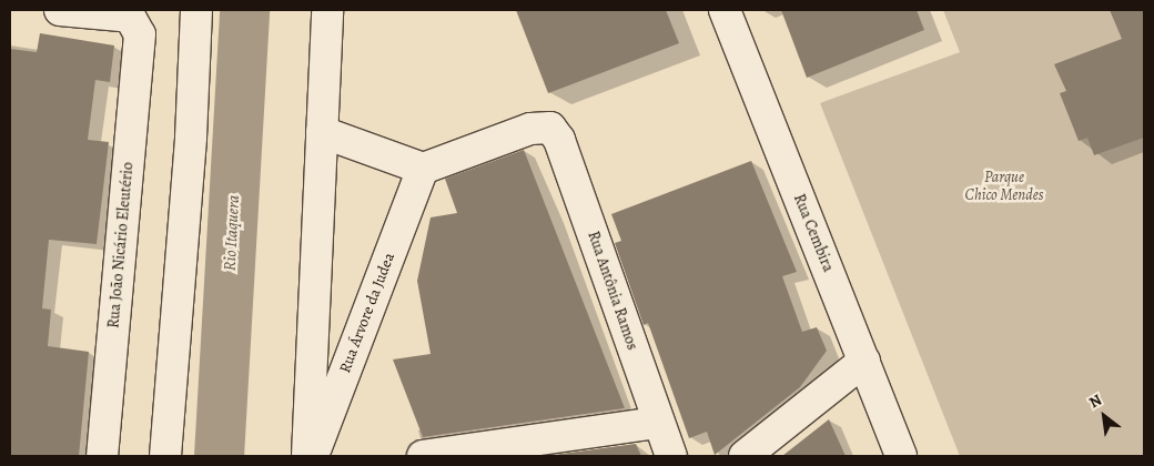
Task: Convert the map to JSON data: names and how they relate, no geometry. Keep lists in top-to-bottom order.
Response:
{
  "streets": {
    "street": [
      "Rua Cembira",
      "Rua João Nicário Eleutério",
      "Rua Antônia Ramos",
      "Rua Árvore da Judea"
    ]
  },
  "crossings": [
    ["Rua Antônia Ramos", "Rua Árvore da Judea"]
  ],
  "water": ["Rio Itaquera"],
  "parks": ["Parque Chico Mendes"],
  "north": "top left"
}
